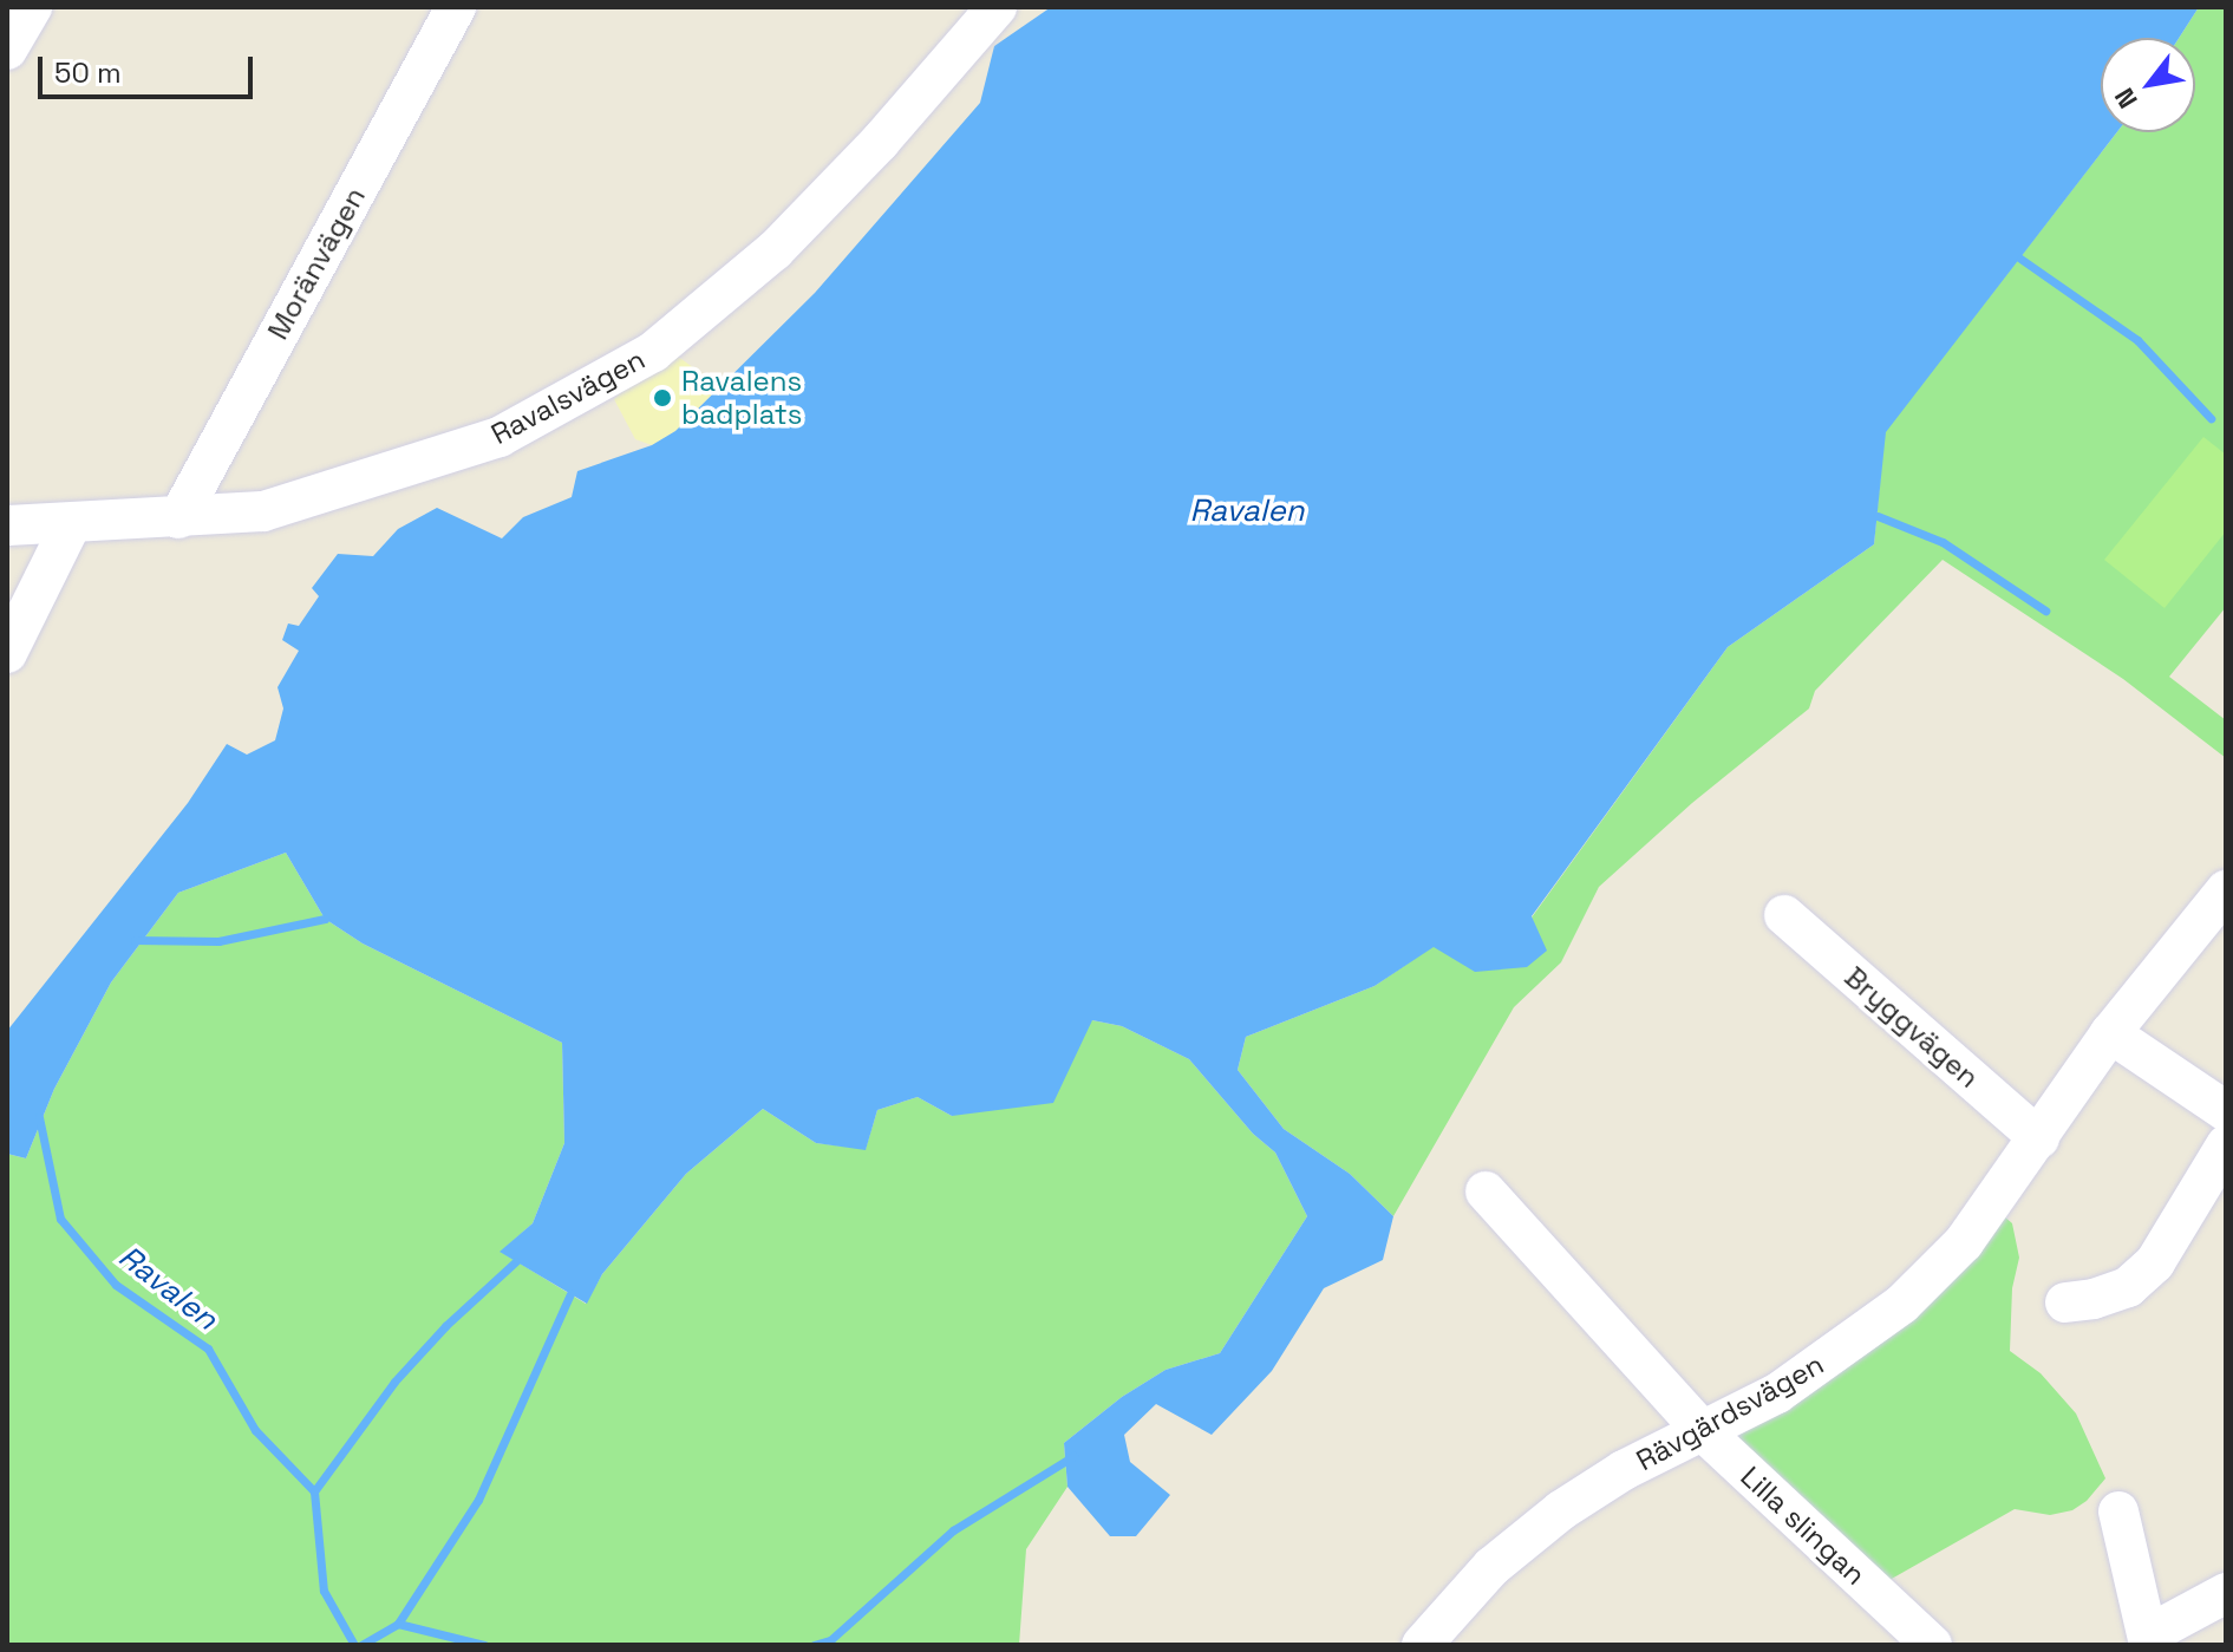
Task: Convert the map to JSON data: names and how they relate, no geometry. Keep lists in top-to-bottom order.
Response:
{
  "streets": {
    "street": [
      "Moränvägen",
      "Ravalsvägen",
      "Bryggvägen",
      "Rävgärdsvägen",
      "Lilla slingan"
    ]
  },
  "crossings": [
    ["Moränvägen", "Ravalsvägen"],
    ["Bryggvägen", "Rävgärdsvägen"],
    ["Rävgärdsvägen", "Lilla slingan"]
  ],
  "water": ["Ravalen"],
  "places": ["Ravalens badplats"],
  "scale_bar": "50 m",
  "north": "bottom left"
}
